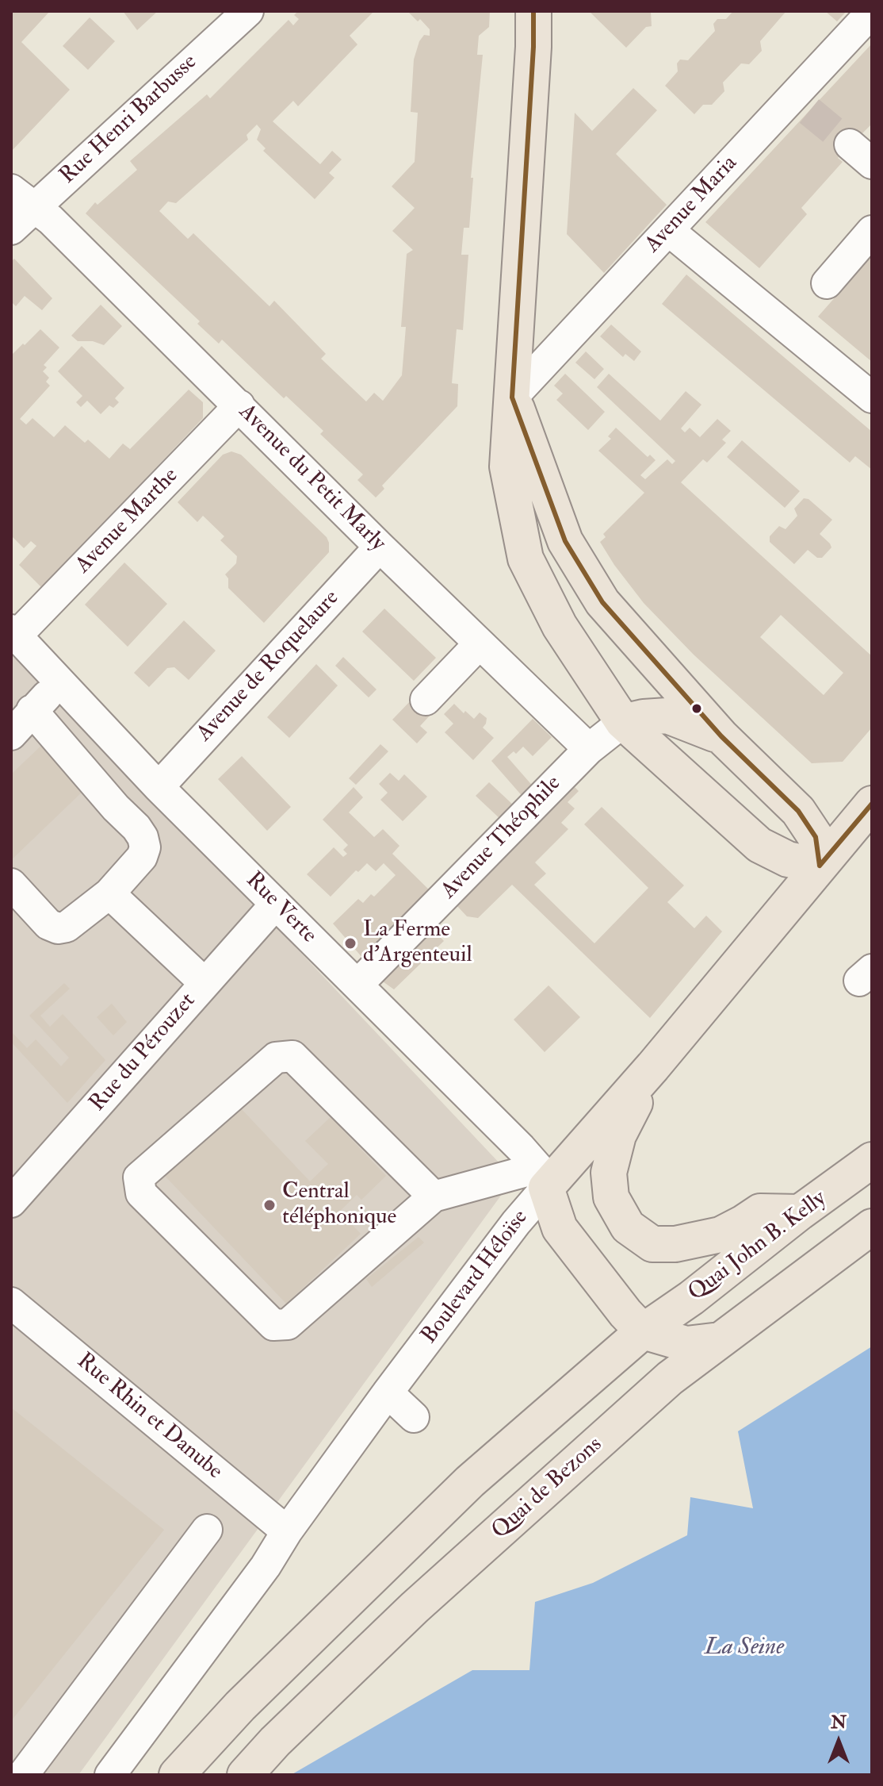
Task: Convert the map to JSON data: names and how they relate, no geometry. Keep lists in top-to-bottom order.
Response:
{
  "streets": {
    "main road": ["Quai John B. Kelly", "Boulevard Héloïse", "Quai de Bezons"],
    "street": [
      "Rue Henri Barbusse",
      "Avenue Maria",
      "Avenue du Petit Marly",
      "Avenue Marthe",
      "Avenue de Roquelaure",
      "Avenue Théophile",
      "Rue Verte",
      "Rue du Pérouzet",
      "Rue Rhin et Danube"
    ]
  },
  "crossings": [
    ["Rue Henri Barbusse", "Avenue du Petit Marly"],
    ["Avenue du Petit Marly", "Avenue Marthe"],
    ["Avenue du Petit Marly", "Avenue de Roquelaure"],
    ["Avenue du Petit Marly", "Avenue Théophile"],
    ["Avenue Marthe", "Rue Verte"],
    ["Avenue de Roquelaure", "Rue Verte"],
    ["Avenue Théophile", "Rue Verte"],
    ["Rue Verte", "Rue du Pérouzet"],
    ["Rue Verte", "Boulevard Héloïse"],
    ["Boulevard Héloïse", "Rue Rhin et Danube"]
  ],
  "water": ["La Seine"],
  "places": ["La Ferme d'Argenteuil", "Central téléphonique"],
  "north": "top"
}
